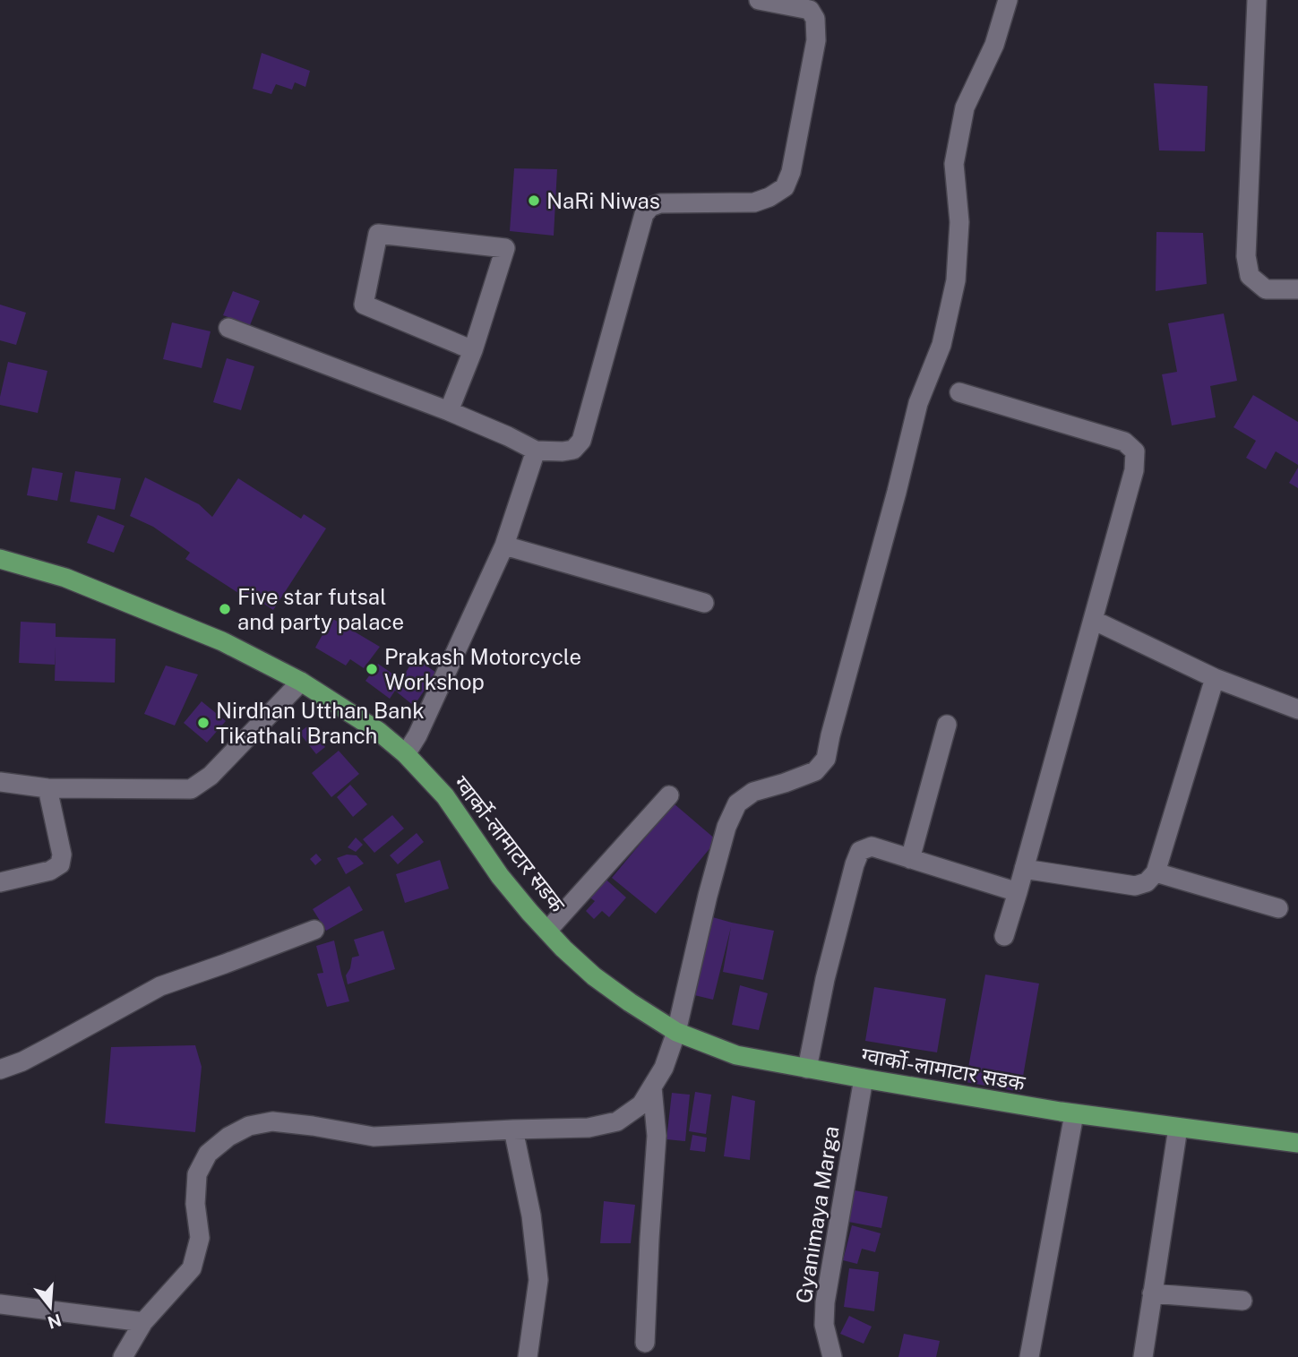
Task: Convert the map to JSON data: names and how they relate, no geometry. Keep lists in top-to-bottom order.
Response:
{
  "streets": {
    "main road": ["ग्वार्को-लामाटार सडक"],
    "street": ["Gyanimaya Marga"]
  },
  "crossings": [
    ["ग्वार्को-लामाटार सडक", "Gyanimaya Marga"]
  ],
  "places": [
    "NaRi Niwas",
    "Five star futsal and party palace",
    "Prakash Motorcycle Workshop",
    "Nirdhan Utthan Bank Tikathali Branch"
  ],
  "north": "bottom"
}
